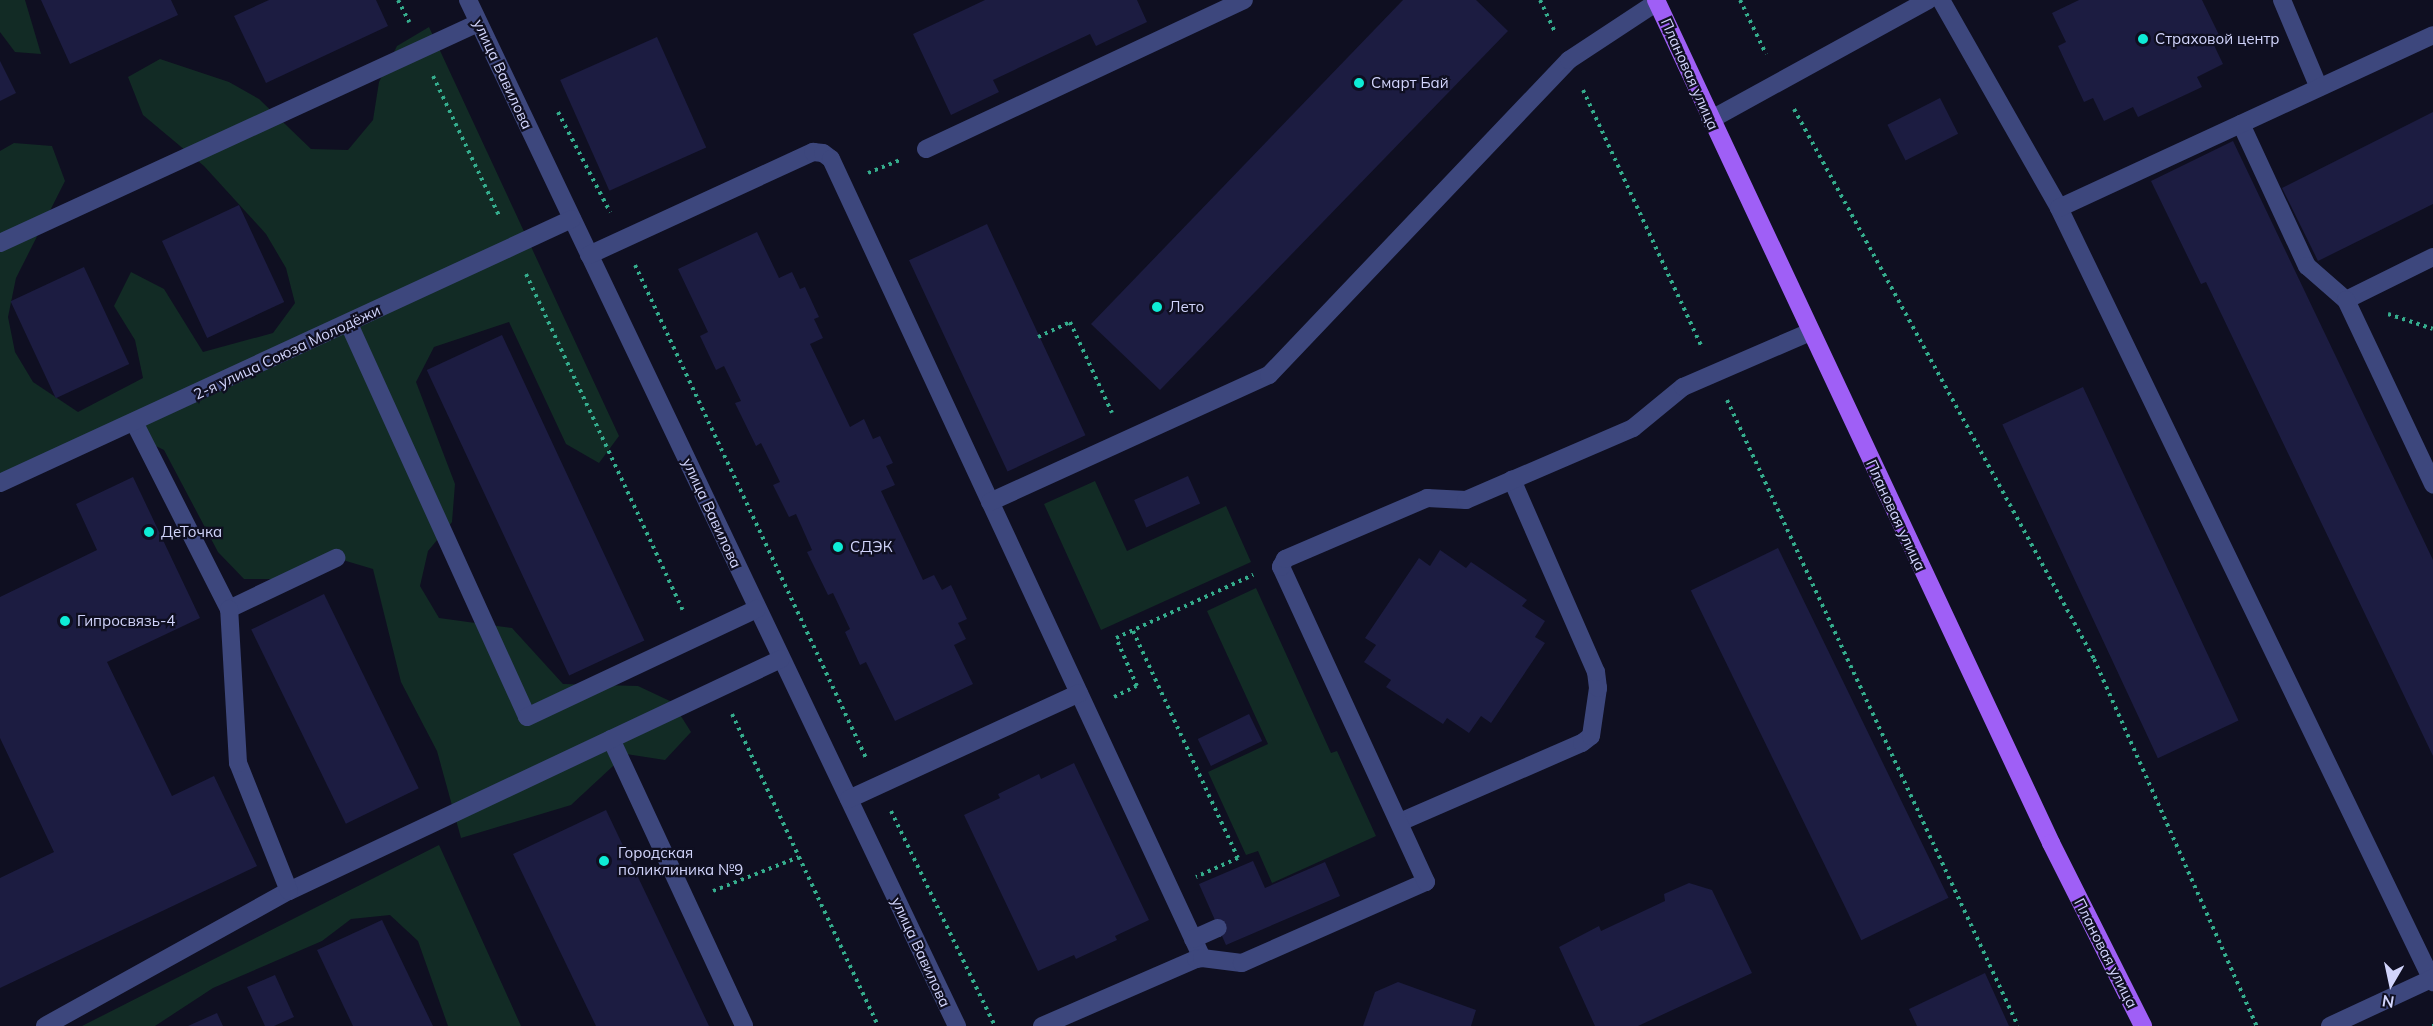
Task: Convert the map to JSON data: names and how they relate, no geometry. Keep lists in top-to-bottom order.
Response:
{
  "streets": {
    "main road": ["Плановая улица"],
    "street": ["улица Вавилова", "2-я улица Союза Молодёжи"]
  },
  "crossings": [
    ["улица Вавилова", "2-я улица Союза Молодёжи"]
  ],
  "places": [
    "Страховой центр",
    "Смарт Бай",
    "Лето",
    "ДеТочка",
    "СДЭК",
    "Гипросвязь-4",
    "Городская поликлиника №9"
  ],
  "north": "bottom"
}
